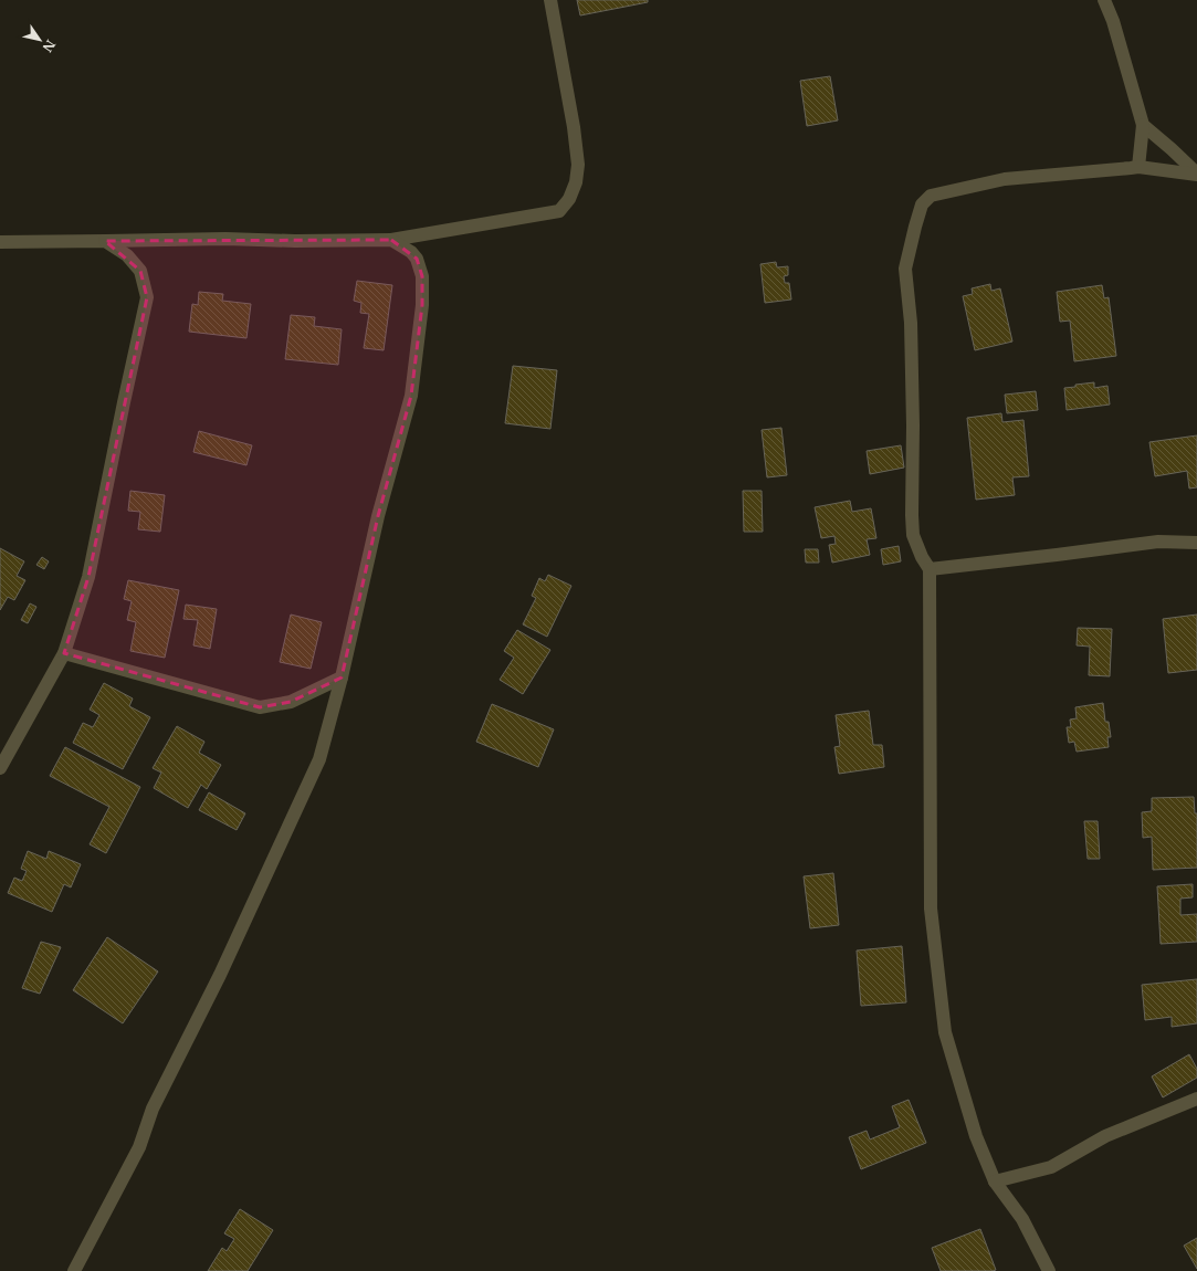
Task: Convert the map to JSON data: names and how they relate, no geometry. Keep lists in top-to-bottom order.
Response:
{
  "north": "bottom right"
}
